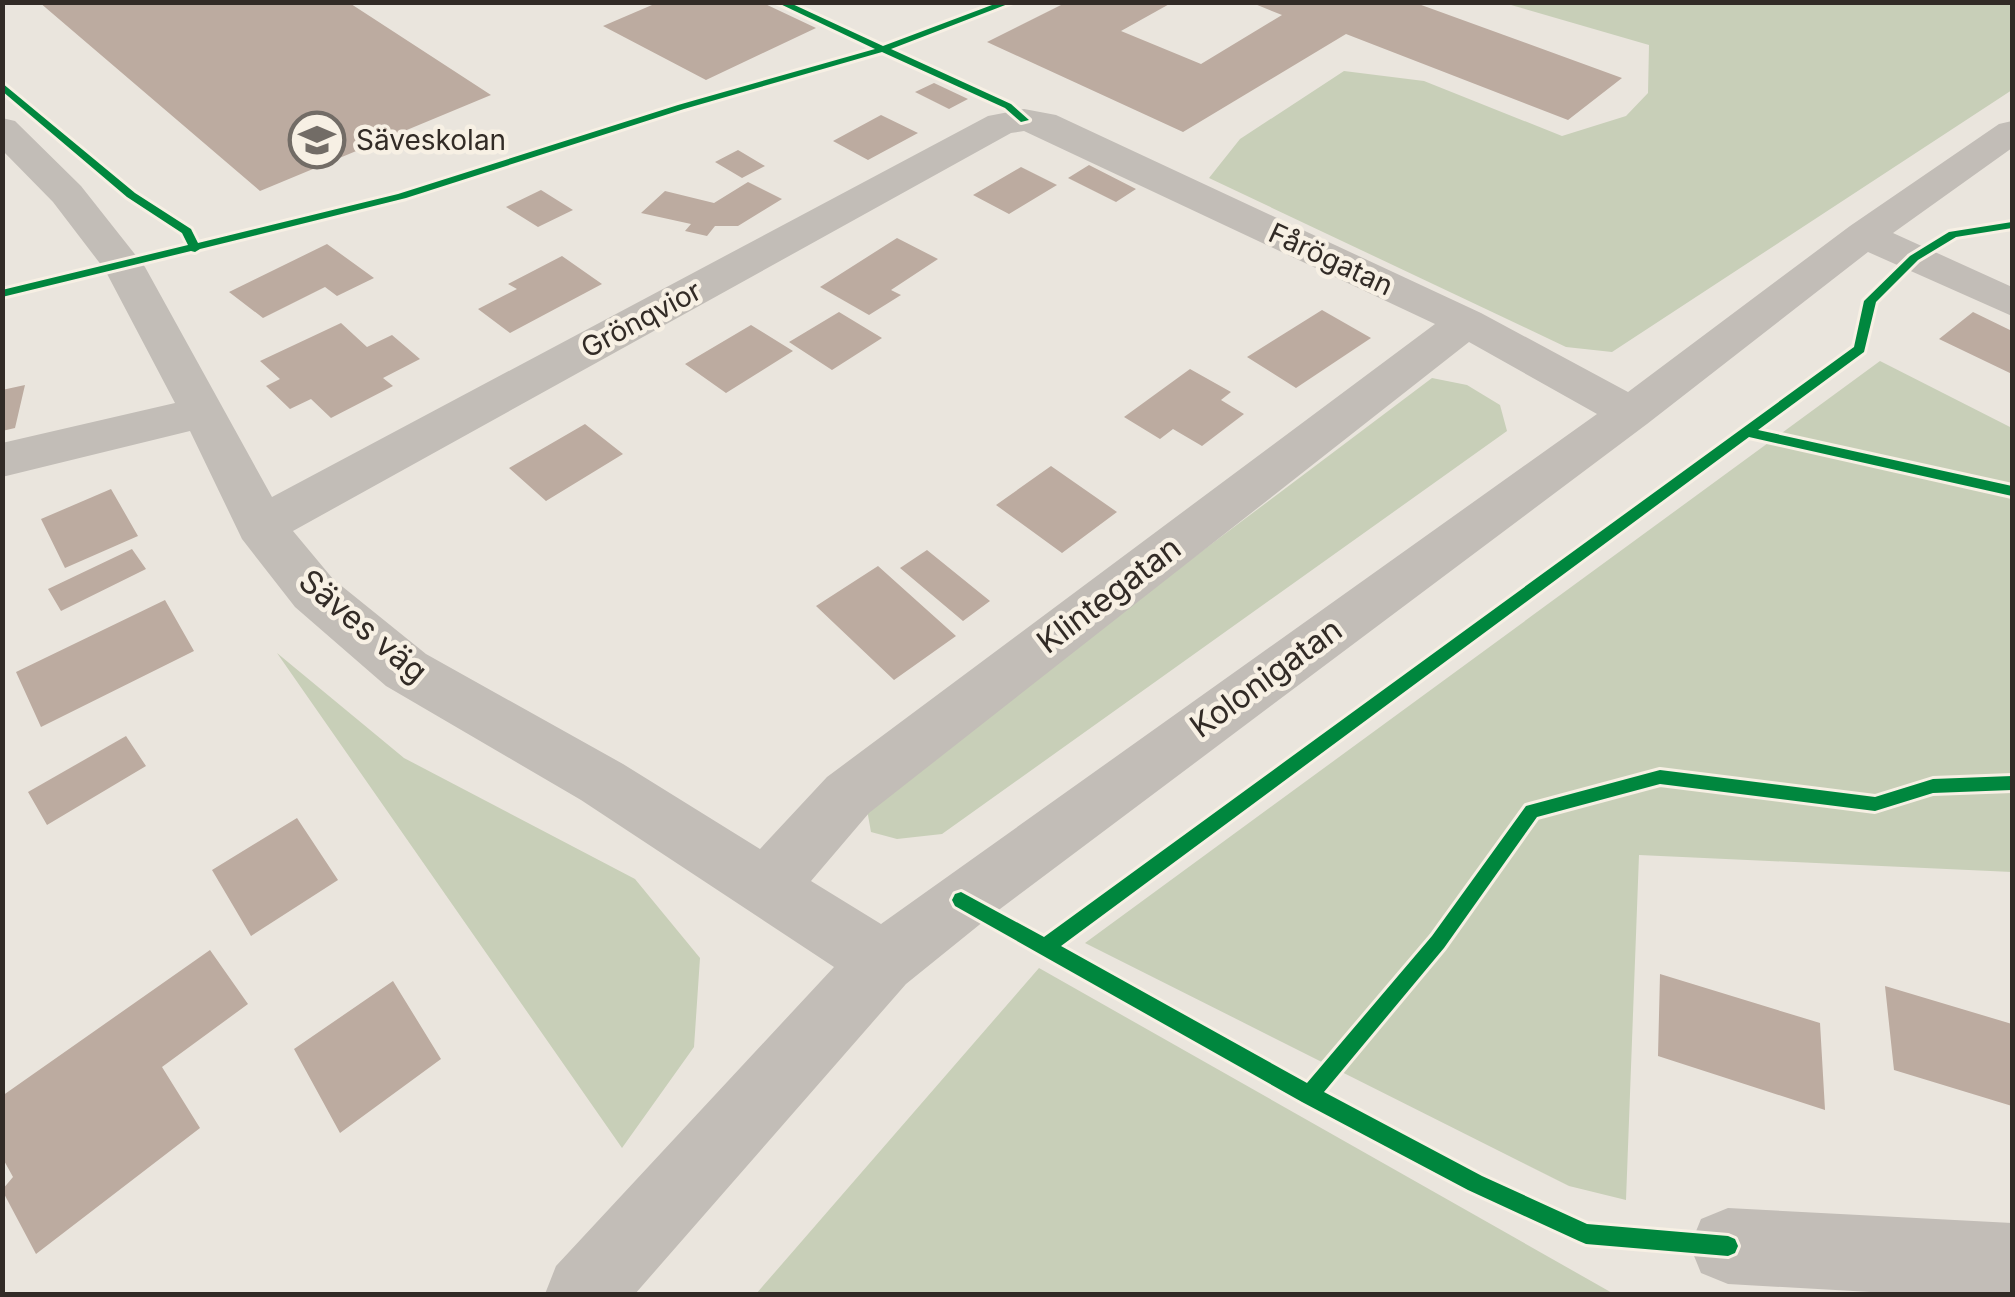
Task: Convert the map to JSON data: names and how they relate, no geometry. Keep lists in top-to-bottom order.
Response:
{
  "streets": {
    "street": [
      "Fårögatan",
      "Grönqvior",
      "Klintegatan",
      "Säves väg",
      "Kolonigatan"
    ]
  },
  "crossings": [
    ["Fårögatan", "Grönqvior"],
    ["Fårögatan", "Klintegatan"],
    ["Fårögatan", "Kolonigatan"],
    ["Grönqvior", "Säves väg"],
    ["Klintegatan", "Säves väg"],
    ["Säves väg", "Kolonigatan"]
  ],
  "places": {
    "school or university": ["Säveskolan"]
  }
}
